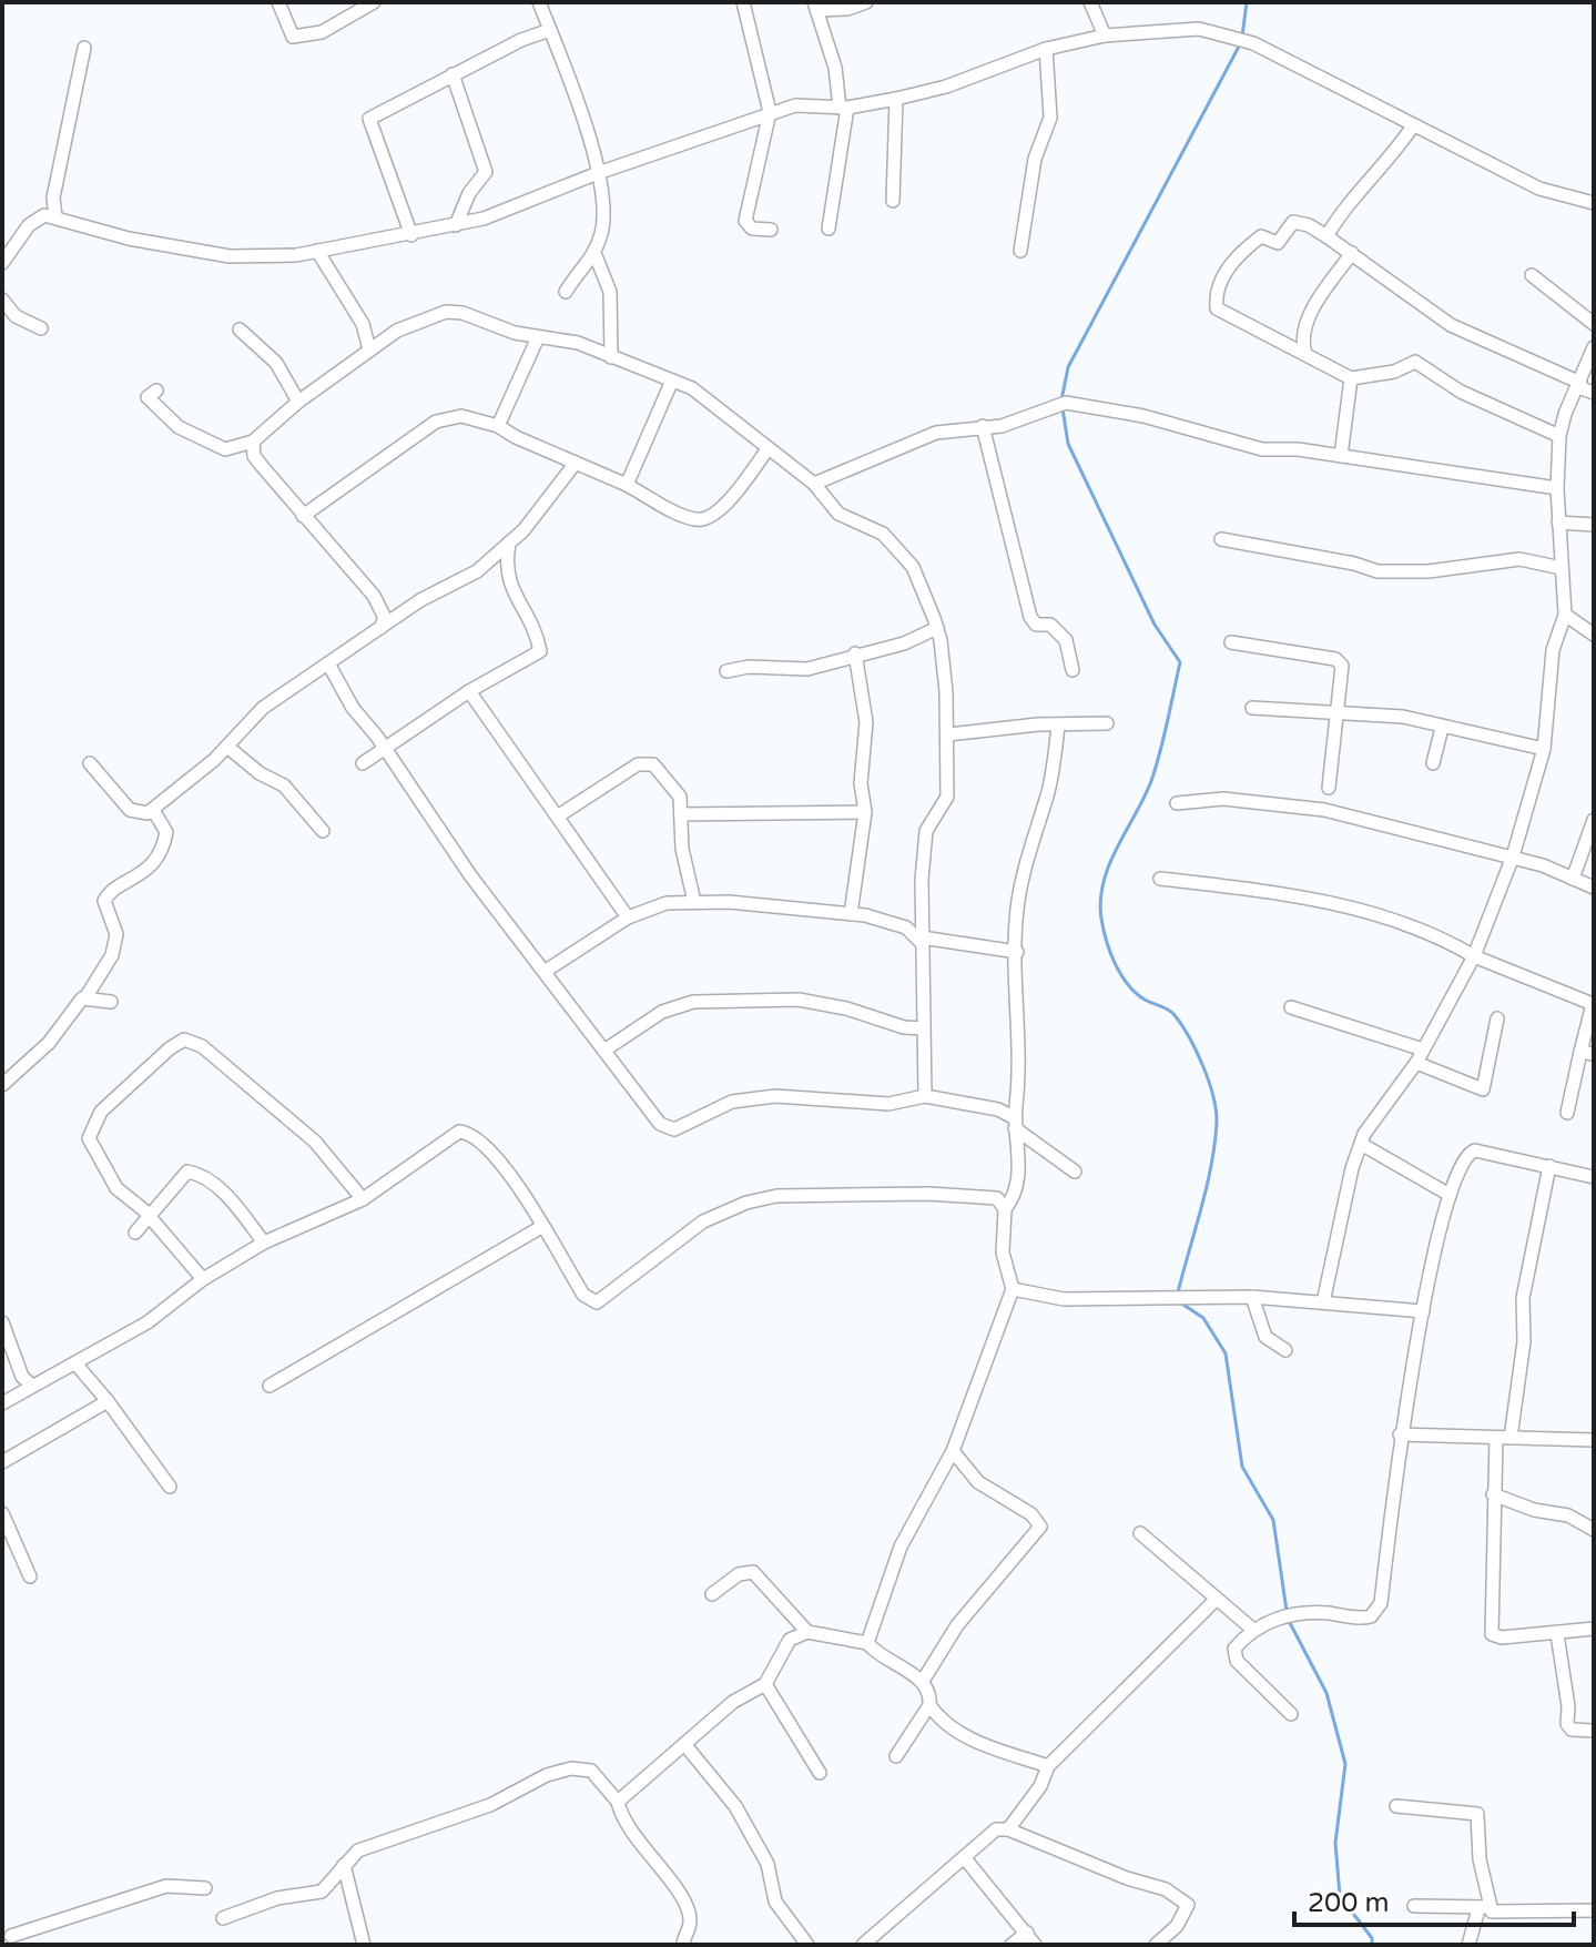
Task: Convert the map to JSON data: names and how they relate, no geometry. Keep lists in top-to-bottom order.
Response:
{
  "scale_bar": "200 m"
}
